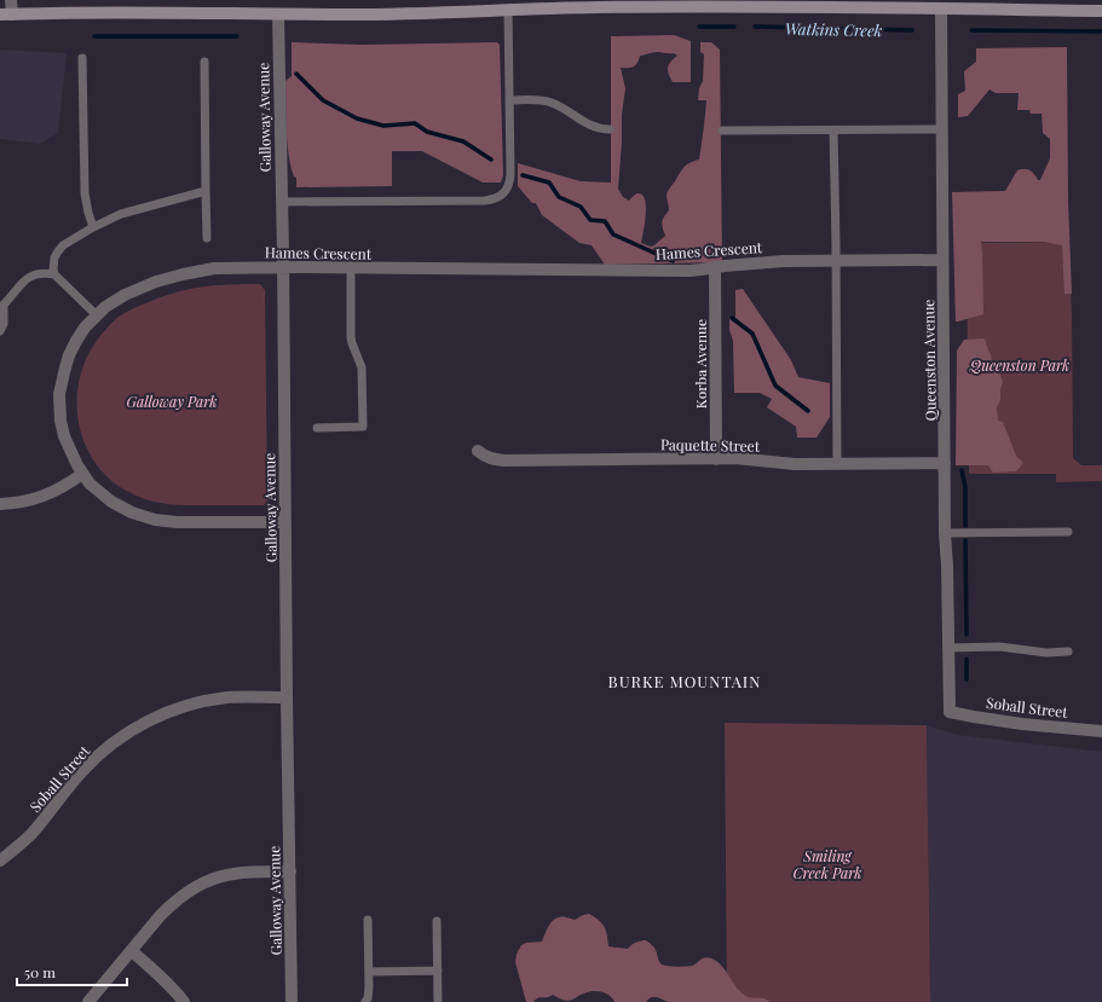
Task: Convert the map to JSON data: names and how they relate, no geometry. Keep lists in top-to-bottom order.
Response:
{
  "streets": {
    "street": [
      "Galloway Avenue",
      "Hames Crescent",
      "Queenston Avenue",
      "Korba Avenue",
      "Paquette Street",
      "Soball Street"
    ]
  },
  "crossings": [
    ["Galloway Avenue", "Hames Crescent"],
    ["Galloway Avenue", "Soball Street"],
    ["Hames Crescent", "Queenston Avenue"],
    ["Hames Crescent", "Korba Avenue"],
    ["Queenston Avenue", "Paquette Street"],
    ["Queenston Avenue", "Soball Street"],
    ["Korba Avenue", "Paquette Street"]
  ],
  "districts": ["BURKE MOUNTAIN"],
  "water": ["Watkins Creek"],
  "parks": ["Queenston Park", "Galloway Park", "Smiling Creek Park"],
  "scale_bar": "50 m"
}
